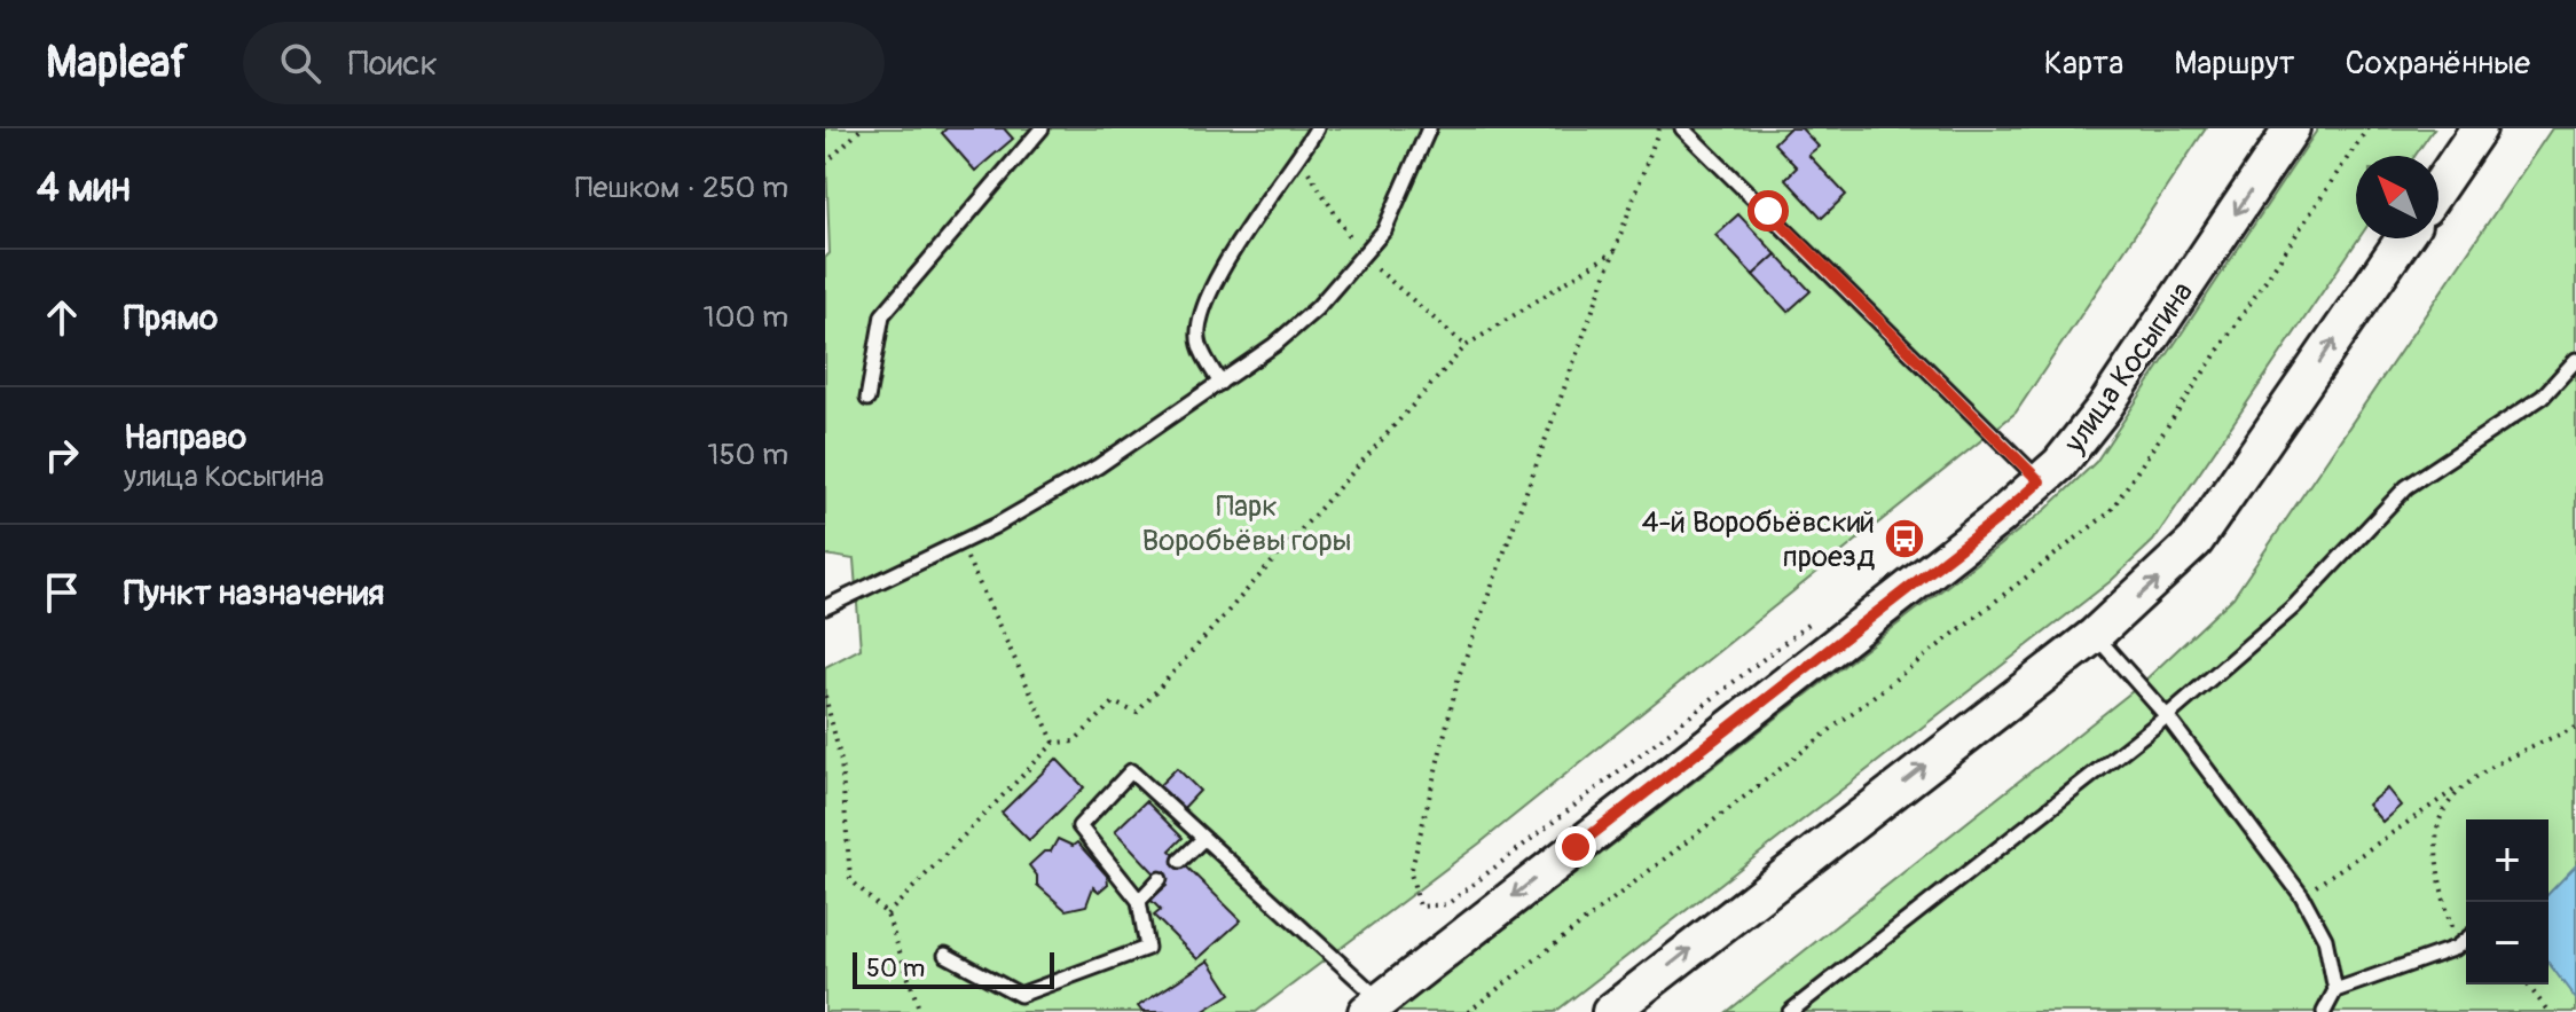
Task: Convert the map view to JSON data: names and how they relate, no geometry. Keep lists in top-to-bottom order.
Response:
{
  "streets": {
    "main road": ["улица Косыгина"]
  },
  "parks": ["Парк Воробьёвы горы"],
  "places": {
    "bus stop": ["4-й Воробьёвский проезд"]
  },
  "scale_bar": "50 m",
  "north": "top left",
  "page": {
    "header": "Mapleaf",
    "search": "Поиск",
    "nav": ["Карта", "Маршрут", "Сохранённые"],
    "heading": ["4 мин", "Пешком · 250 m"],
    "list": [
      ["Прямо", "100 m"],
      ["Направо", "улица Косыгина", "150 m"],
      "Пункт назначения"
    ],
    "map_buttons": ["+", "−"],
    "scale": "50 m"
  }
}
